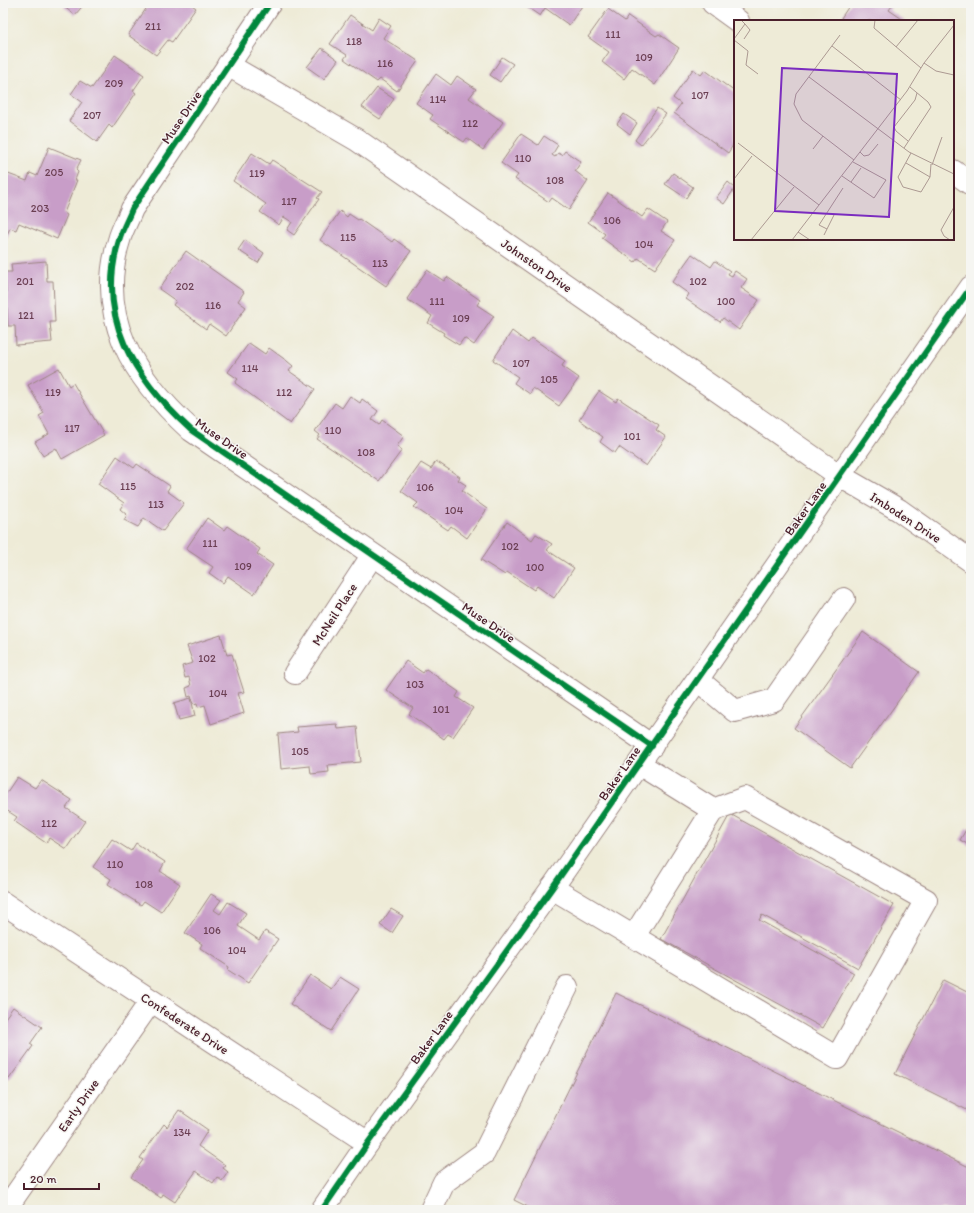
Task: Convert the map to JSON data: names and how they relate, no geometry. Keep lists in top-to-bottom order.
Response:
{
  "streets": {
    "street": [
      "Muse Drive",
      "Johnston Drive",
      "Baker Lane",
      "Imboden Drive",
      "McNeil Place",
      "Confederate Drive",
      "Early Drive"
    ]
  },
  "crossings": [
    ["Muse Drive", "Johnston Drive"],
    ["Muse Drive", "Baker Lane"],
    ["Muse Drive", "McNeil Place"],
    ["Johnston Drive", "Baker Lane"],
    ["Johnston Drive", "Imboden Drive"],
    ["Baker Lane", "Imboden Drive"],
    ["Baker Lane", "Confederate Drive"],
    ["Confederate Drive", "Early Drive"]
  ],
  "house_numbers": [
    "211",
    "111",
    "118",
    "109",
    "116",
    "209",
    "107",
    "114",
    "207",
    "112",
    "110",
    "205",
    "119",
    "108",
    "117",
    "203",
    "106",
    "115",
    "104",
    "113",
    "201",
    "102",
    "202",
    "111",
    "100",
    "116",
    "121",
    "109",
    "107",
    "114",
    "105",
    "119",
    "112",
    "117",
    "110",
    "101",
    "108",
    "115",
    "106",
    "113",
    "104",
    "111",
    "102",
    "109",
    "100",
    "102",
    "103",
    "104",
    "101",
    "105",
    "112",
    "110",
    "108",
    "106",
    "104",
    "134"
  ],
  "scale_bar": "20 m"
}
